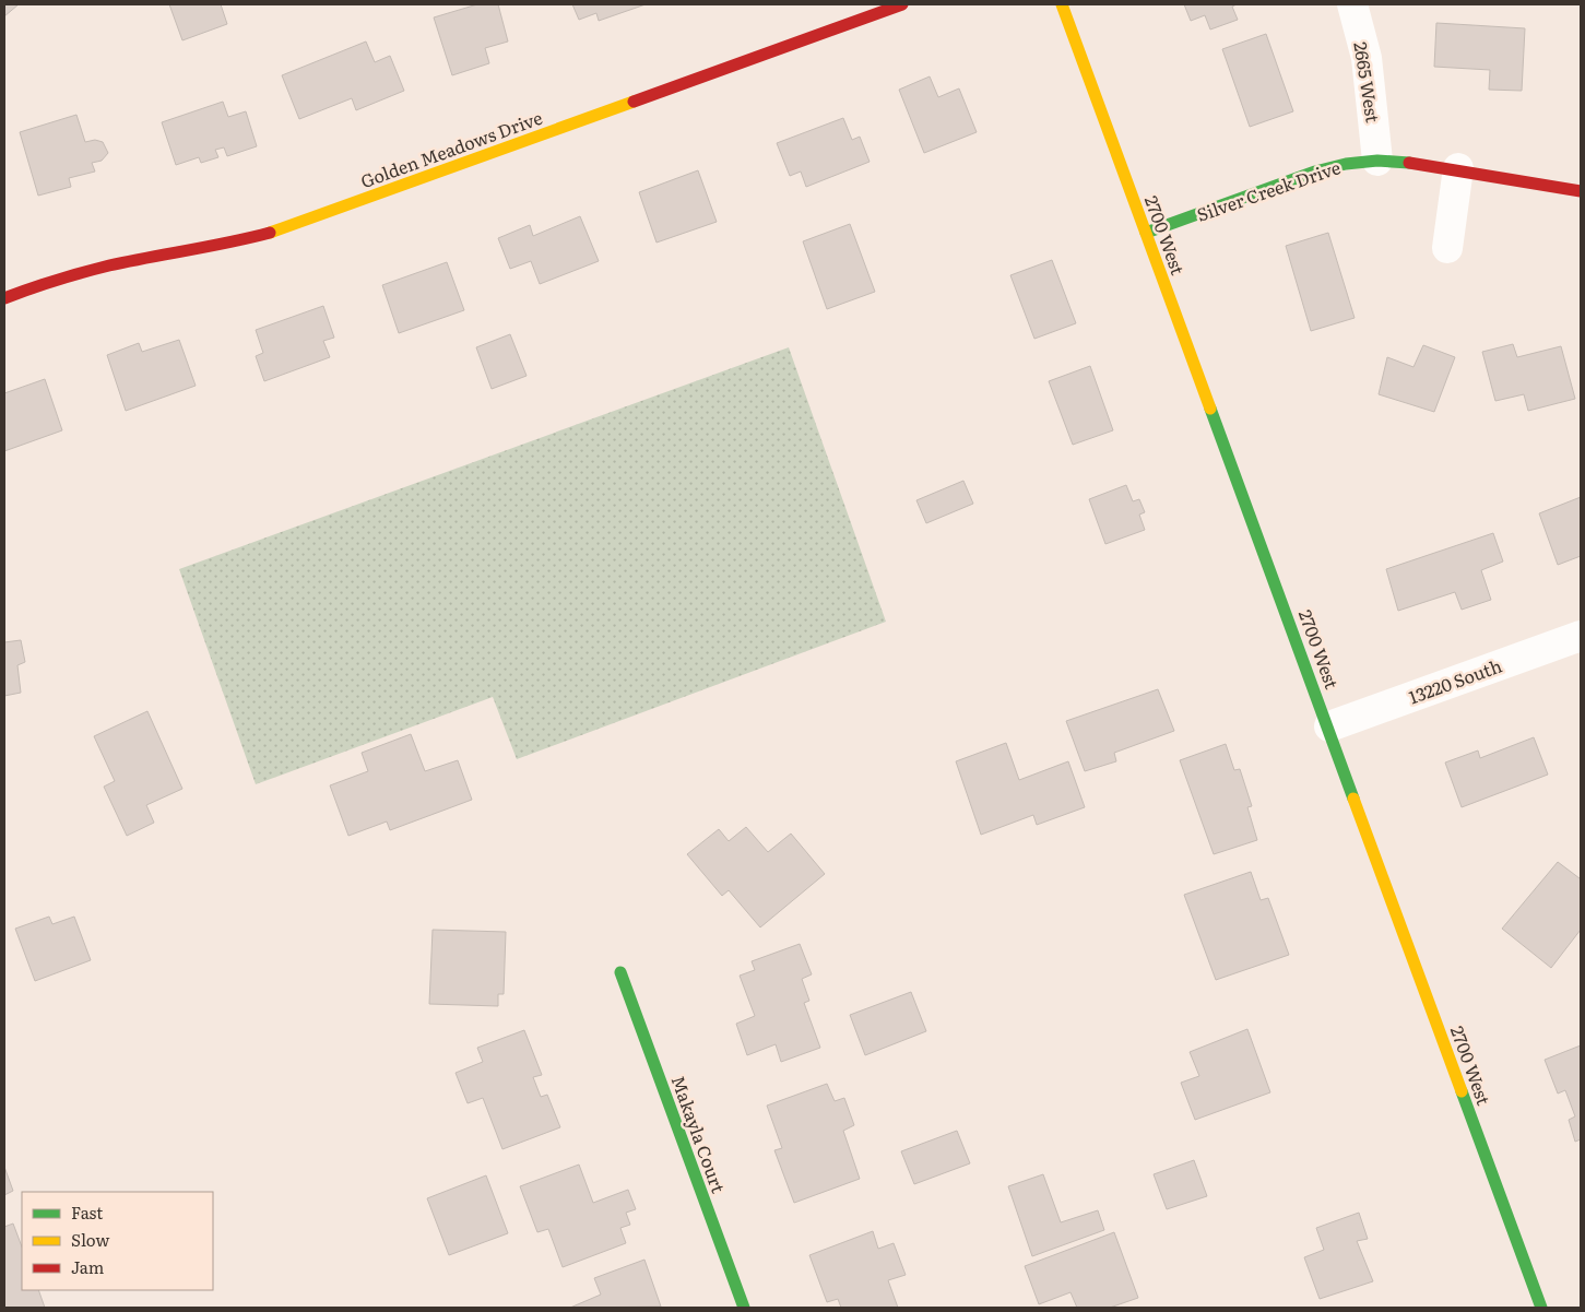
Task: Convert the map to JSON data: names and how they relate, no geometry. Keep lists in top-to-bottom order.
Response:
{
  "streets": {
    "street": [
      "2665 West",
      "Golden Meadows Drive",
      "Silver Creek Drive",
      "2700 West",
      "13220 South",
      "Makayla Court"
    ]
  },
  "crossings": [
    ["2665 West", "Silver Creek Drive"],
    ["Silver Creek Drive", "2700 West"],
    ["2700 West", "13220 South"]
  ],
  "legend": ["Fast", "Slow", "Jam"]
}
